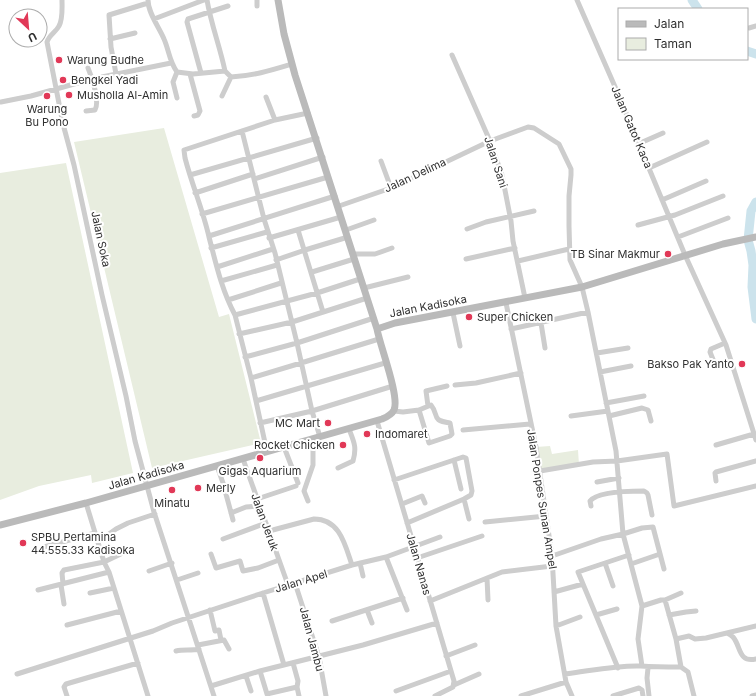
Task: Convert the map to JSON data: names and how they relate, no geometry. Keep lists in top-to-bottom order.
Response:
{
  "streets": {
    "street": [
      "Jalan Gatot Kaca",
      "Jalan Sani",
      "Jalan Delima",
      "Jalan Soka",
      "Jalan Kadisoka",
      "Jalan Ponpes Sunan Ampel",
      "Jalan Jeruk",
      "Jalan Nanas",
      "Jalan Apel",
      "Jalan Jambu"
    ]
  },
  "crossings": [
    ["Jalan Gatot Kaca", "Jalan Kadisoka"],
    ["Jalan Sani", "Jalan Delima"],
    ["Jalan Sani", "Jalan Kadisoka"],
    ["Jalan Soka", "Jalan Kadisoka"],
    ["Jalan Soka", "Jalan Apel"],
    ["Jalan Kadisoka", "Jalan Ponpes Sunan Ampel"],
    ["Jalan Kadisoka", "Jalan Jeruk"],
    ["Jalan Kadisoka", "Jalan Nanas"],
    ["Jalan Jeruk", "Jalan Apel"],
    ["Jalan Nanas", "Jalan Apel"],
    ["Jalan Apel", "Jalan Jambu"]
  ],
  "places": [
    "Warung Budhe",
    "Bengkel Yadi",
    "Musholla Al-Amin",
    "Warung Bu Pono",
    "TB Sinar Makmur",
    "Super Chicken",
    "Bakso Pak Yanto",
    "MC Mart",
    "Indomaret",
    "Rocket Chicken",
    "Gigas Aquarium",
    "Merly",
    "Minatu",
    "SPBU Pertamina 44.555.33 Kadisoka"
  ],
  "legend": ["Jalan", "Taman"],
  "north": "bottom right"
}
